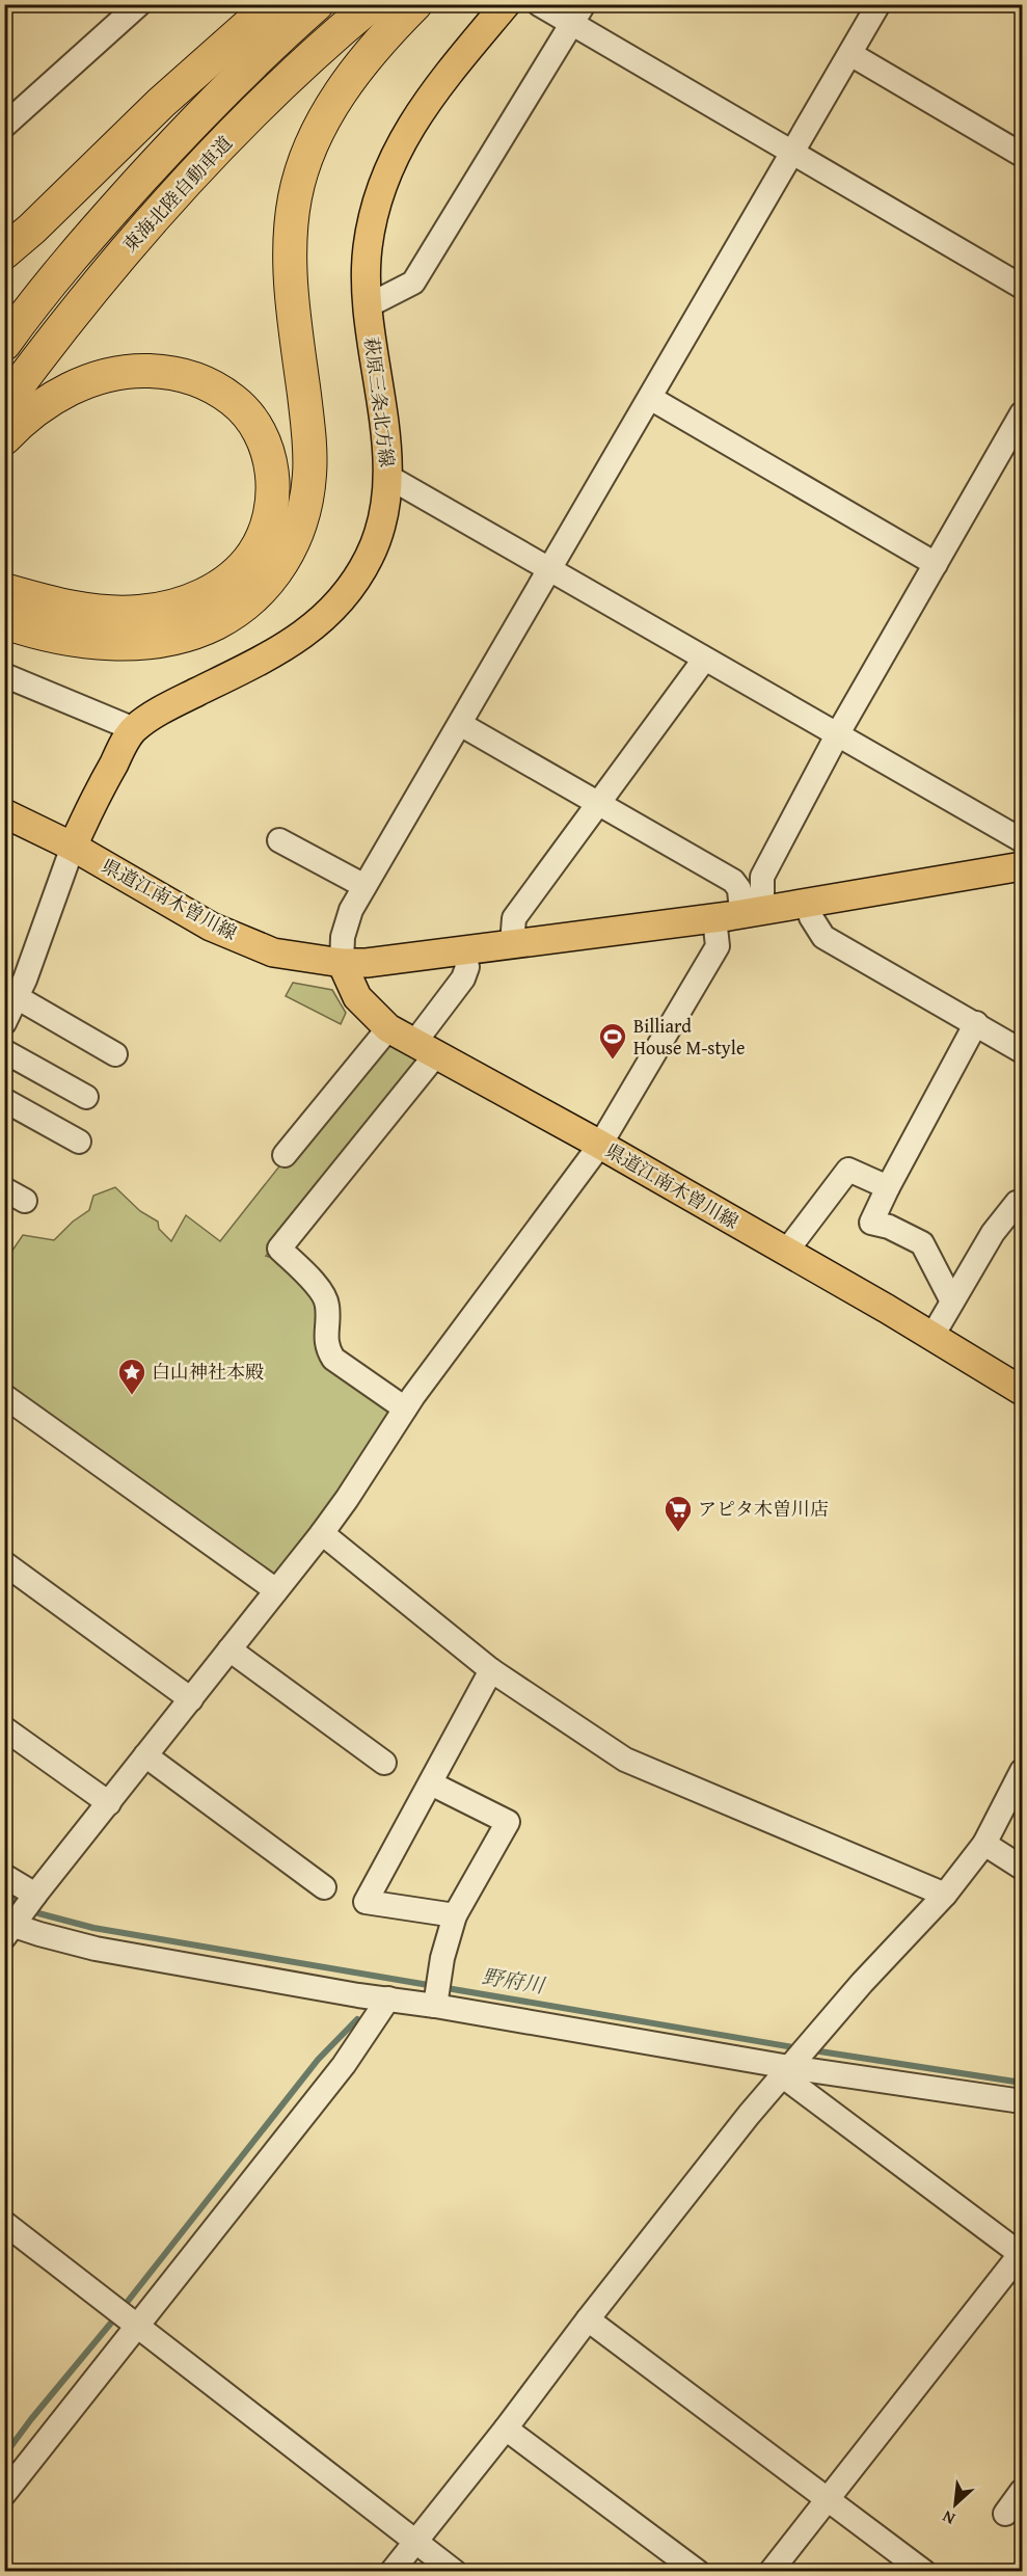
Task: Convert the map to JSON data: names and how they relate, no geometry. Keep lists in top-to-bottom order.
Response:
{
  "streets": {
    "highway": ["東海北陸自動車道"],
    "main road": ["萩原三条北方線", "県道江南木曽川線"]
  },
  "crossings": [
    ["萩原三条北方線", "県道江南木曽川線"]
  ],
  "water": ["野府川"],
  "places": {
    "sports": ["Billiard House M-style"],
    "place": ["白山神社本殿"],
    "supermarket": ["アピタ木曽川店"]
  },
  "north": "bottom left"
}
